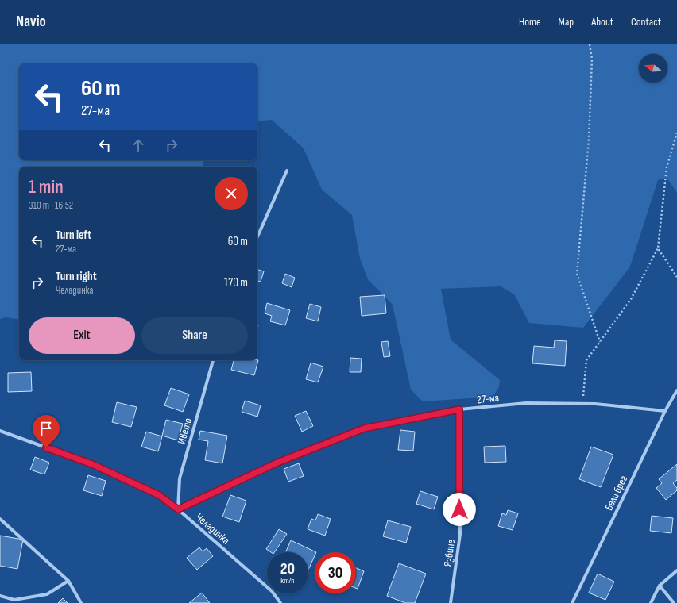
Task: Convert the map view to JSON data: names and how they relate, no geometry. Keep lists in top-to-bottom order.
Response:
{
  "streets": {
    "street": [
      "27-ма",
      "Ивето",
      "Бели брег",
      "Челадинка",
      "Язбине"
    ]
  },
  "crossings": [
    ["27-ма", "Ивето"],
    ["27-ма", "Бели брег"],
    ["27-ма", "Челадинка"],
    ["27-ма", "Язбине"],
    ["Ивето", "Челадинка"]
  ],
  "north": "left",
  "page": {
    "header": "Navio",
    "nav": [
      "Home",
      "Map",
      "About",
      "Contact"
    ],
    "turn": ["60 m", "27-ма"],
    "heading": ["1 min", "310 m · 16:52"],
    "list": [
      {
        "name": "Turn left",
        "note": "27-ма",
        "value": "60 m"
      },
      {
        "name": "Turn right",
        "note": "Челадинка",
        "value": "170 m"
      }
    ],
    "buttons": ["Exit", "Share"],
    "speed": "20 km/h",
    "limit": "30"
  }
}
